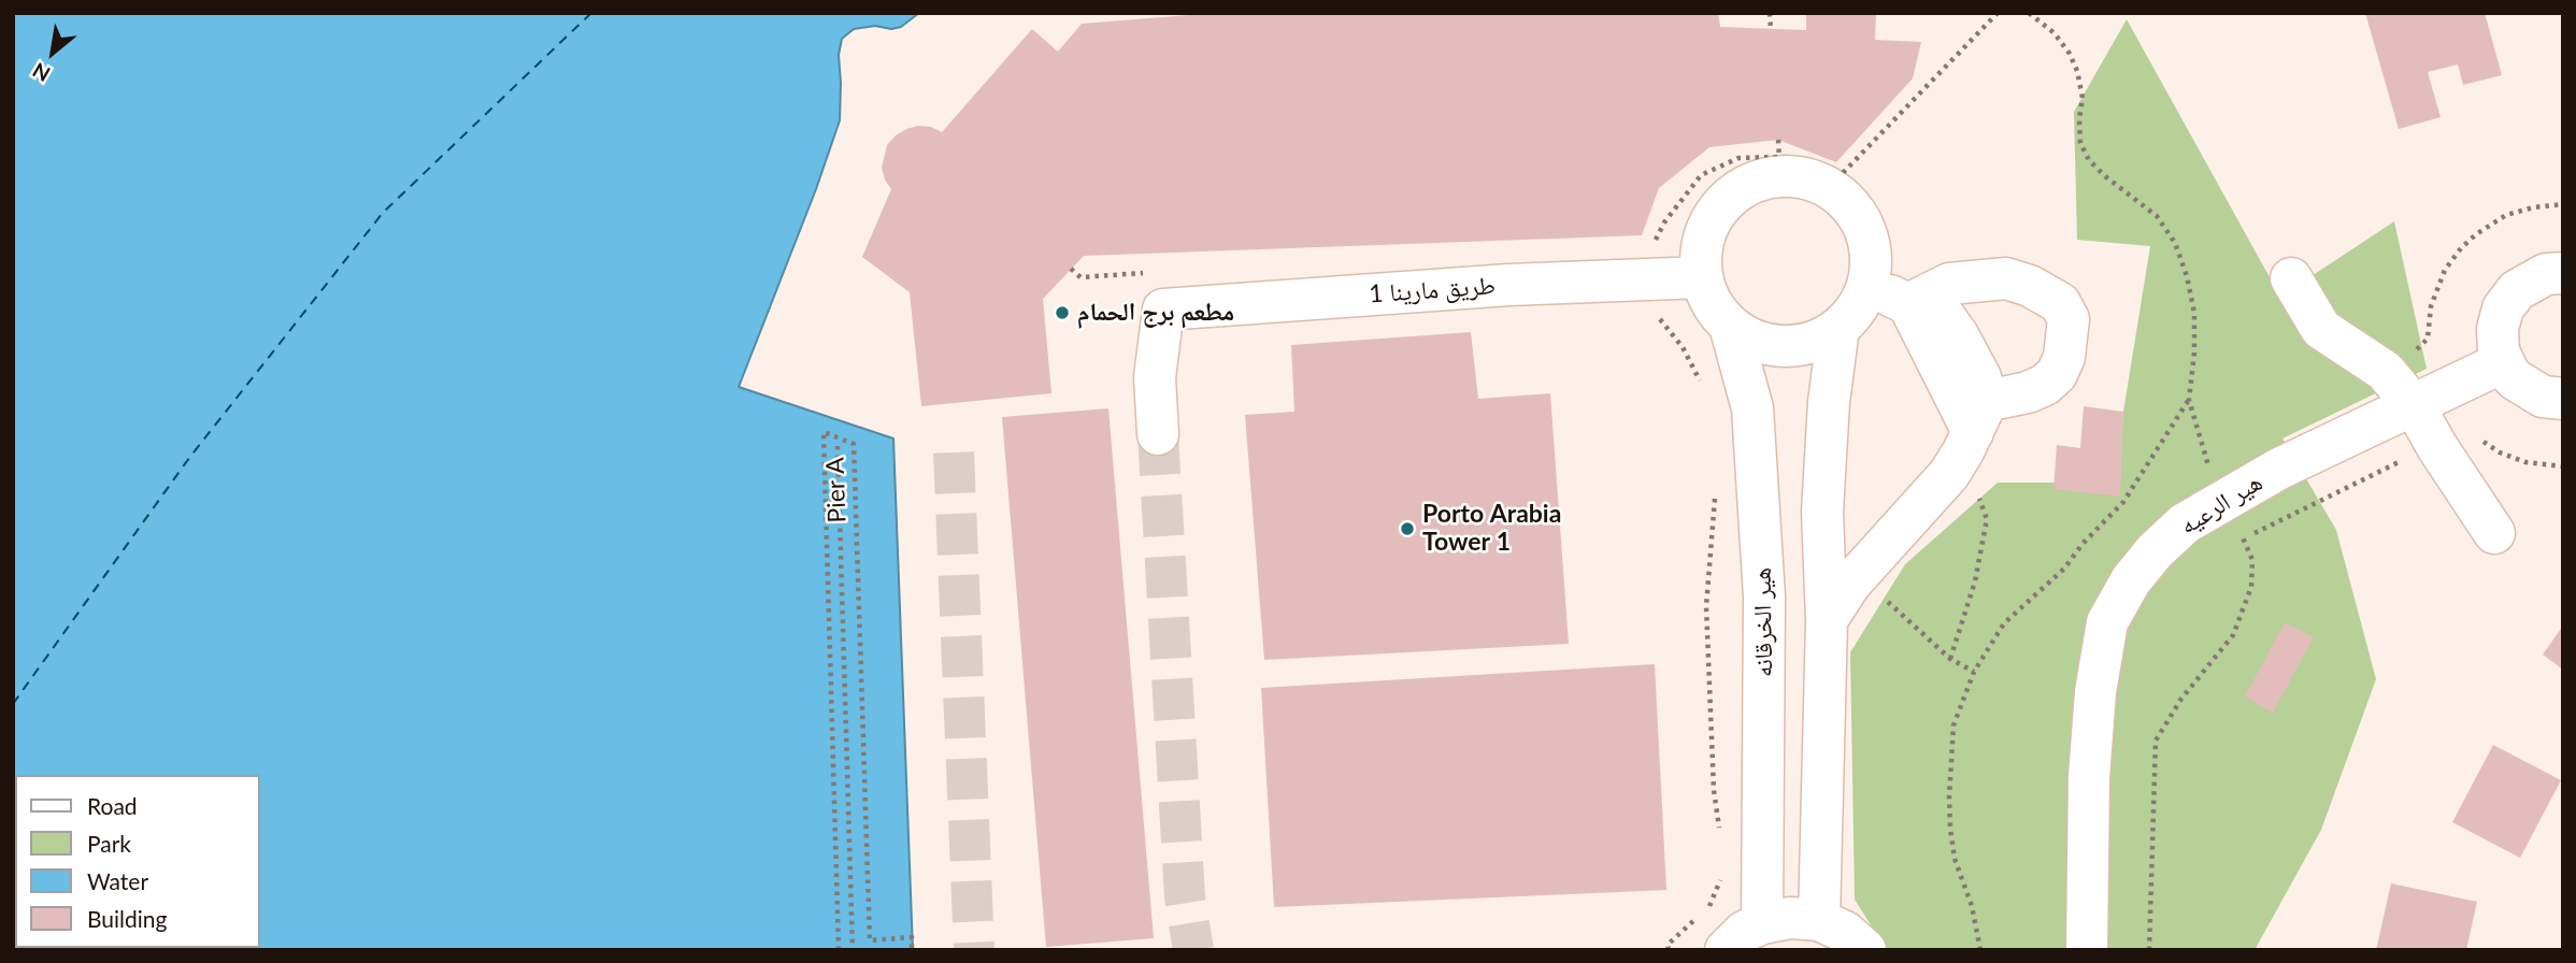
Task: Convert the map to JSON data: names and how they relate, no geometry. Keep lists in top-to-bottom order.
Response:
{
  "streets": {
    "street": ["طريق مارينا 1", "هير الرعيه", "هير الخرقانه"],
    "path": ["Pier A"]
  },
  "crossings": [
    ["طريق مارينا 1", "هير الخرقانه"]
  ],
  "places": ["مطعم برج الحمام", "Porto Arabia Tower 1"],
  "legend": [
    "Road",
    "Park",
    "Water",
    "Building"
  ],
  "north": "bottom left"
}
